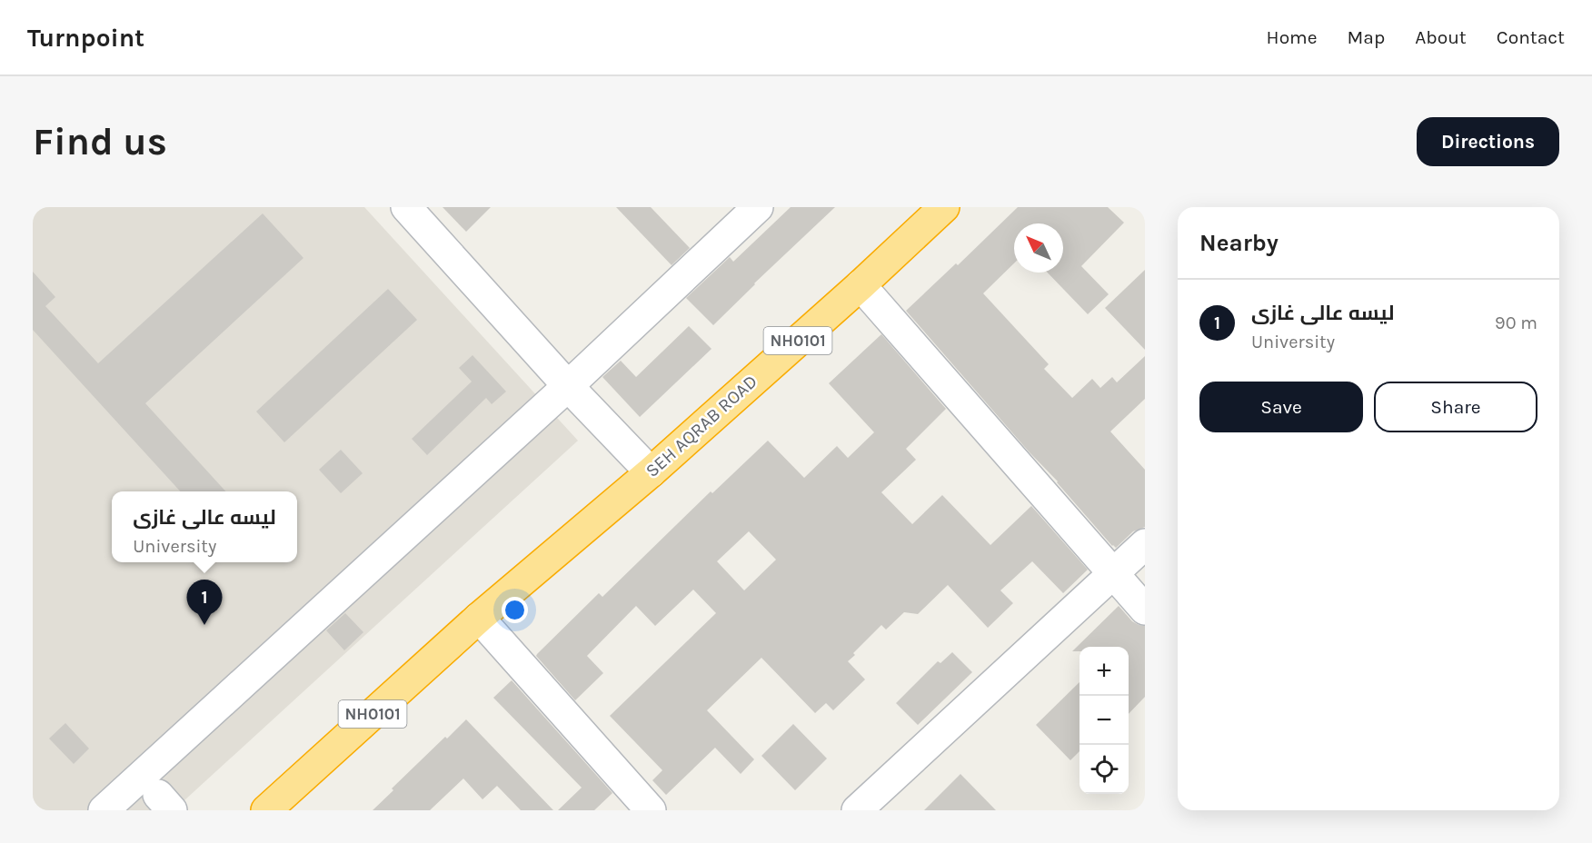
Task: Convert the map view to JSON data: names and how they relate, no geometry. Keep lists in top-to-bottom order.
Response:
{
  "streets": {
    "highway": ["NH0101", "SEH AQRAB ROAD"]
  },
  "crossings": [
    ["NH0101", "SEH AQRAB ROAD"]
  ],
  "north": "top left",
  "page": {
    "header": "Turnpoint",
    "nav": [
      "Home",
      "Map",
      "About",
      "Contact"
    ],
    "buttons": [
      "Directions",
      ["Save", "Share"]
    ],
    "title": "Find us",
    "heading": "Nearby",
    "list": [
      {
        "mark": "1",
        "name": "لیسه عالی غازی",
        "note": "University",
        "value": "90 m"
      }
    ],
    "popup": ["لیسه عالی غازی", "University"],
    "pins": "1",
    "map_buttons": ["+", "−"]
  }
}
